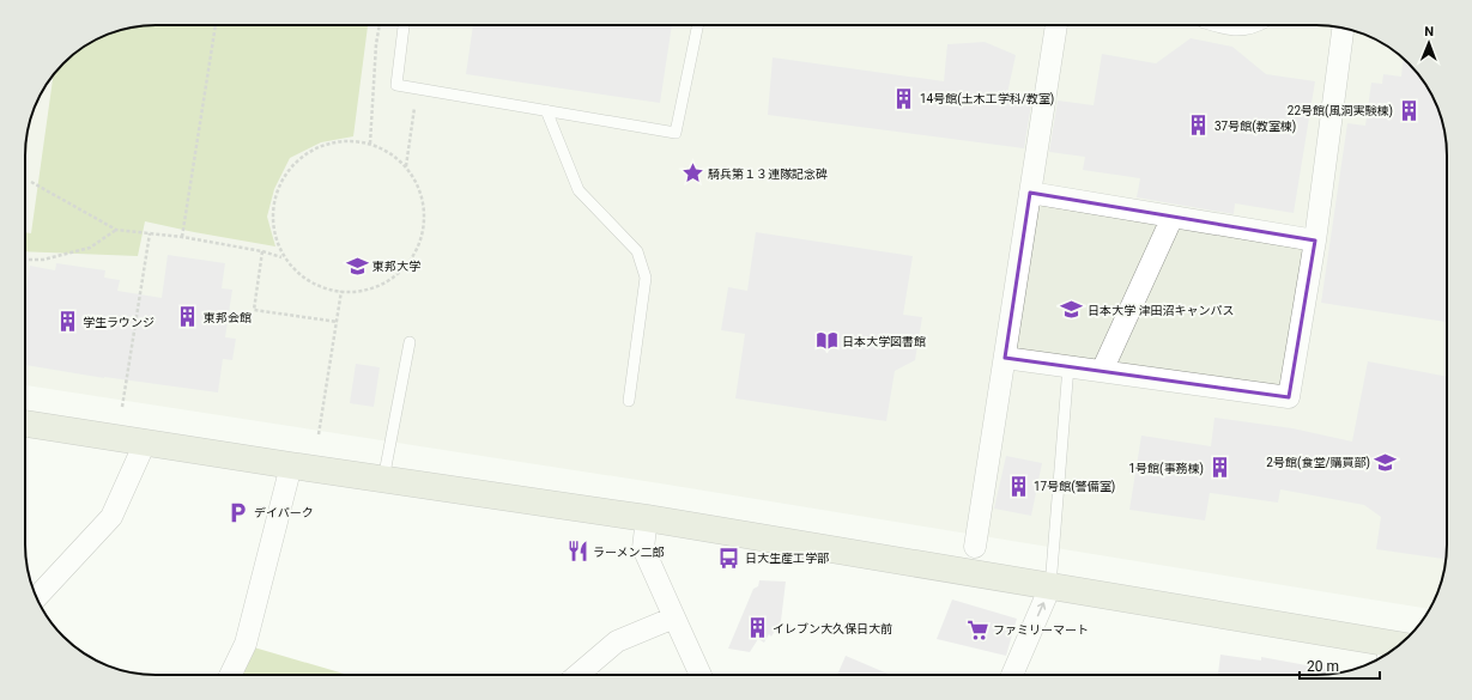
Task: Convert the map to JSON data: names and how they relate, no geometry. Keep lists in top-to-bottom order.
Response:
{
  "places": {
    "building": [
      "14号館(土木工学科/教室)",
      "22号館(風洞実験棟)",
      "37号館(教室棟)",
      "東邦会館",
      "学生ラウンジ",
      "1号館(事務棟)",
      "17号館(警備室)",
      "イレブン大久保日大前"
    ],
    "place": ["騎兵第１３連隊記念碑"],
    "school or university": ["東邦大学", "日本大学 津田沼キャンパス", "2号館(食堂/購買部)"],
    "library": ["日本大学図書館"],
    "parking": ["デイパーク"],
    "restaurant": ["ラーメン二郎"],
    "bus stop": ["日大生産工学部"],
    "supermarket": ["ファミリーマート"]
  },
  "scale_bar": "20 m",
  "north": "top"
}
